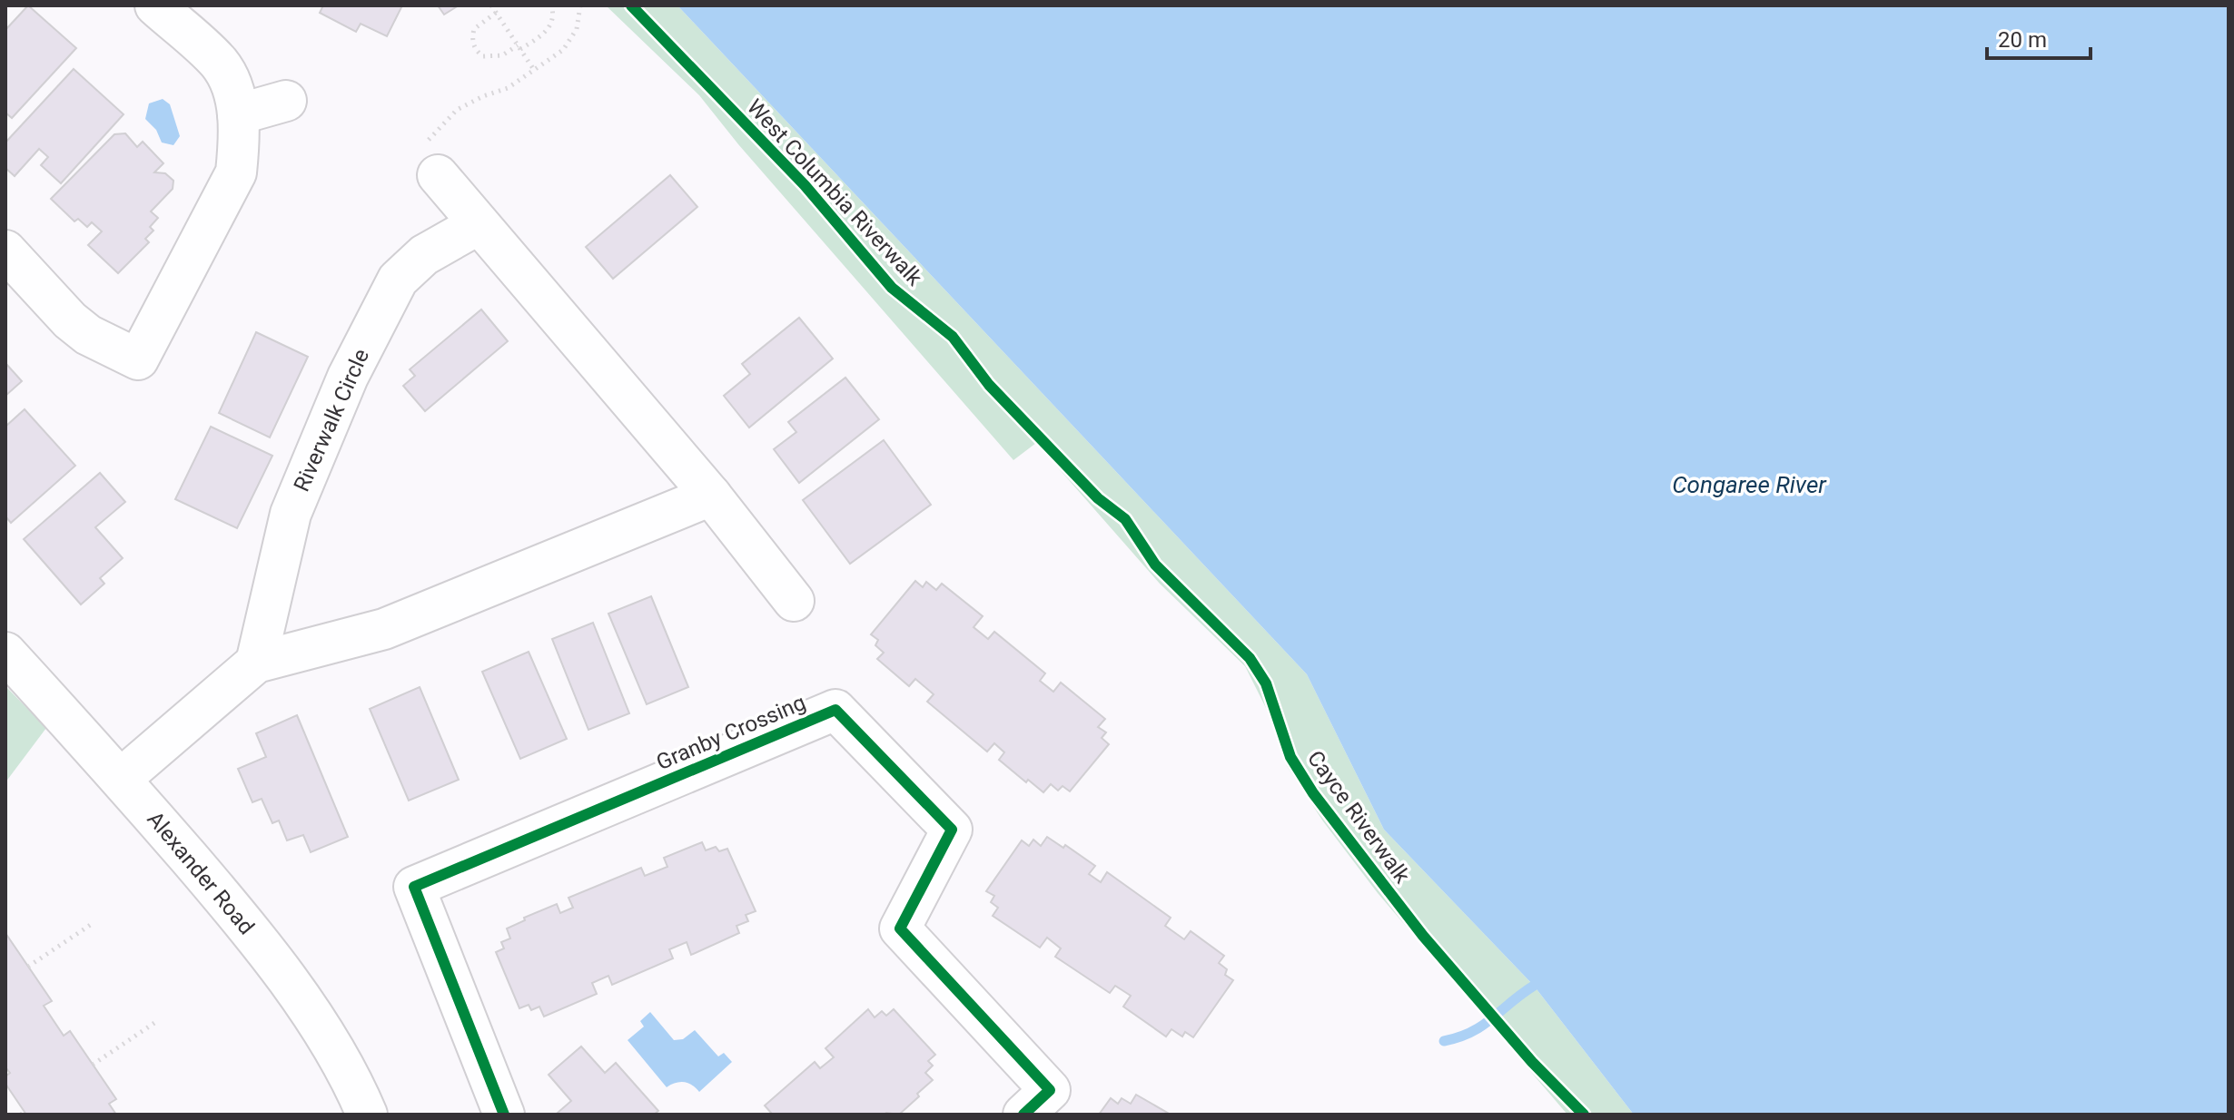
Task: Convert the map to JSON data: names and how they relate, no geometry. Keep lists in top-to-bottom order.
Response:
{
  "streets": {
    "street": ["Riverwalk Circle", "Granby Crossing", "Alexander Road"],
    "cycle path": ["West Columbia Riverwalk"]
  },
  "water": ["Congaree River"],
  "scale_bar": "20 m"
}
